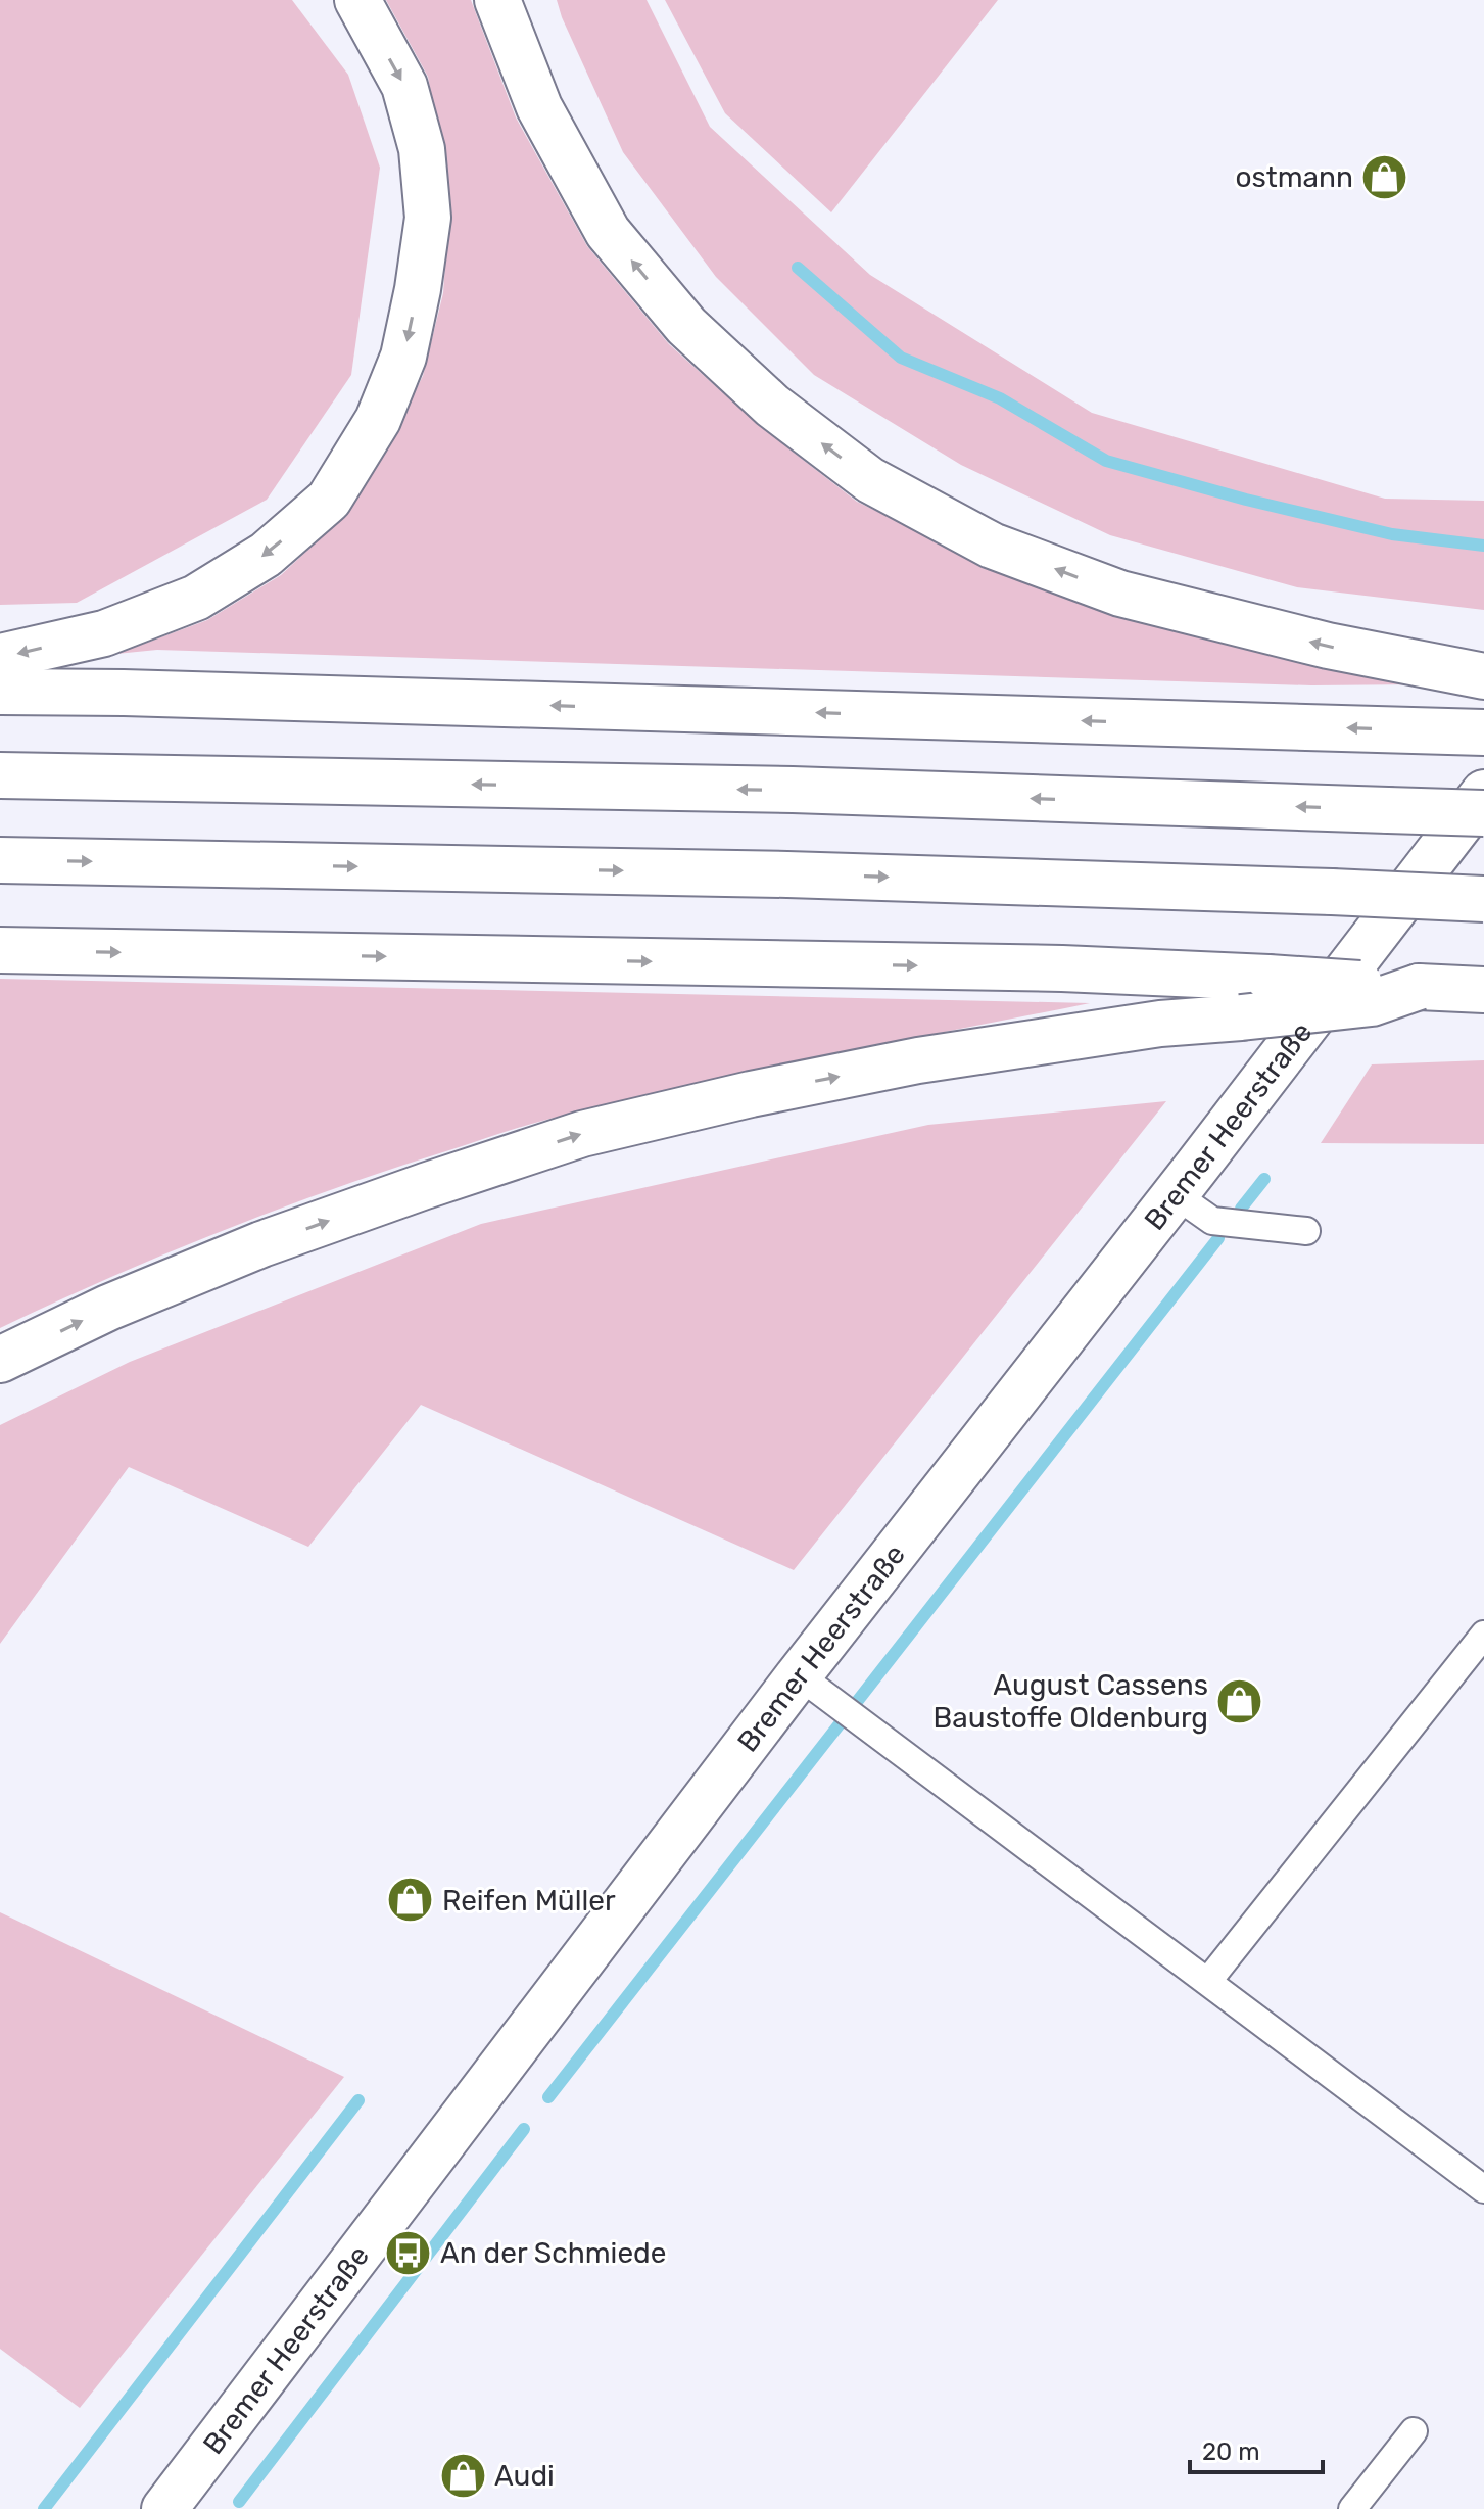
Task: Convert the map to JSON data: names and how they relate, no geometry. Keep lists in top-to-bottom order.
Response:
{
  "streets": {
    "main road": ["Bremer Heerstraße"]
  },
  "places": {
    "shop": [
      "ostmann",
      "August Cassens Baustoffe Oldenburg",
      "Reifen Müller",
      "Audi"
    ],
    "bus stop": ["An der Schmiede"]
  },
  "scale_bar": "20 m"
}
